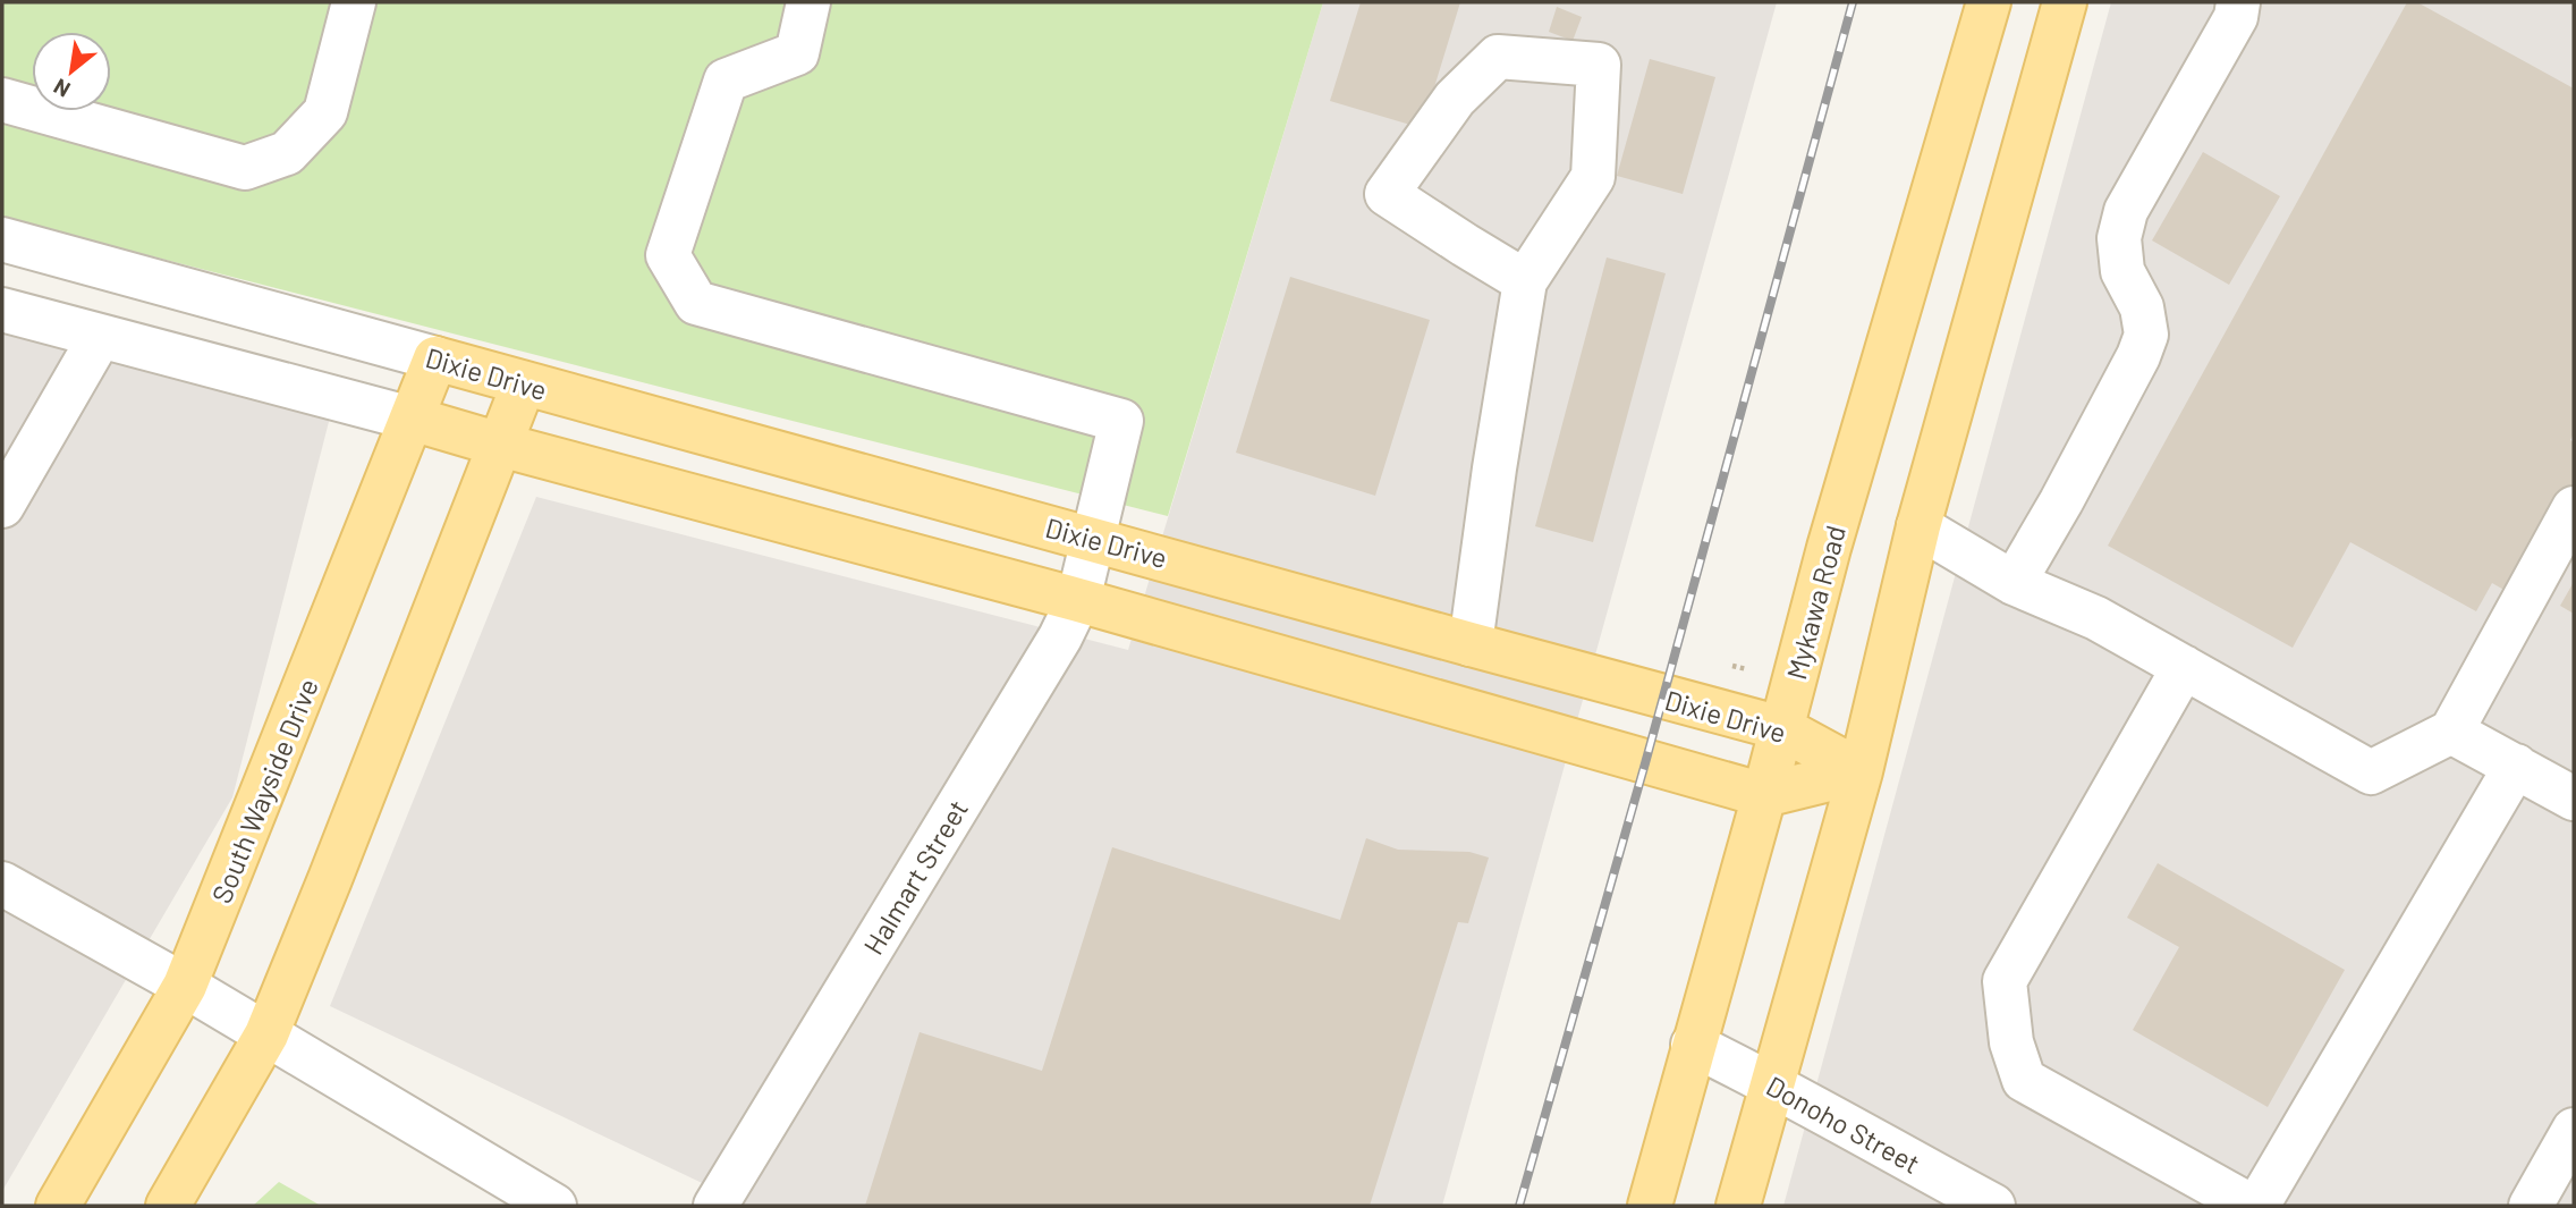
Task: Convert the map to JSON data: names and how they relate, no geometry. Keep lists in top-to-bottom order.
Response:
{
  "streets": {
    "main road": ["Dixie Drive", "Mykawa Road", "South Wayside Drive"],
    "street": ["Halmart Street", "Donoho Street"]
  },
  "crossings": [
    ["Dixie Drive", "Mykawa Road"],
    ["Dixie Drive", "South Wayside Drive"],
    ["Dixie Drive", "Halmart Street"],
    ["Mykawa Road", "Donoho Street"]
  ],
  "north": "bottom left"
}
